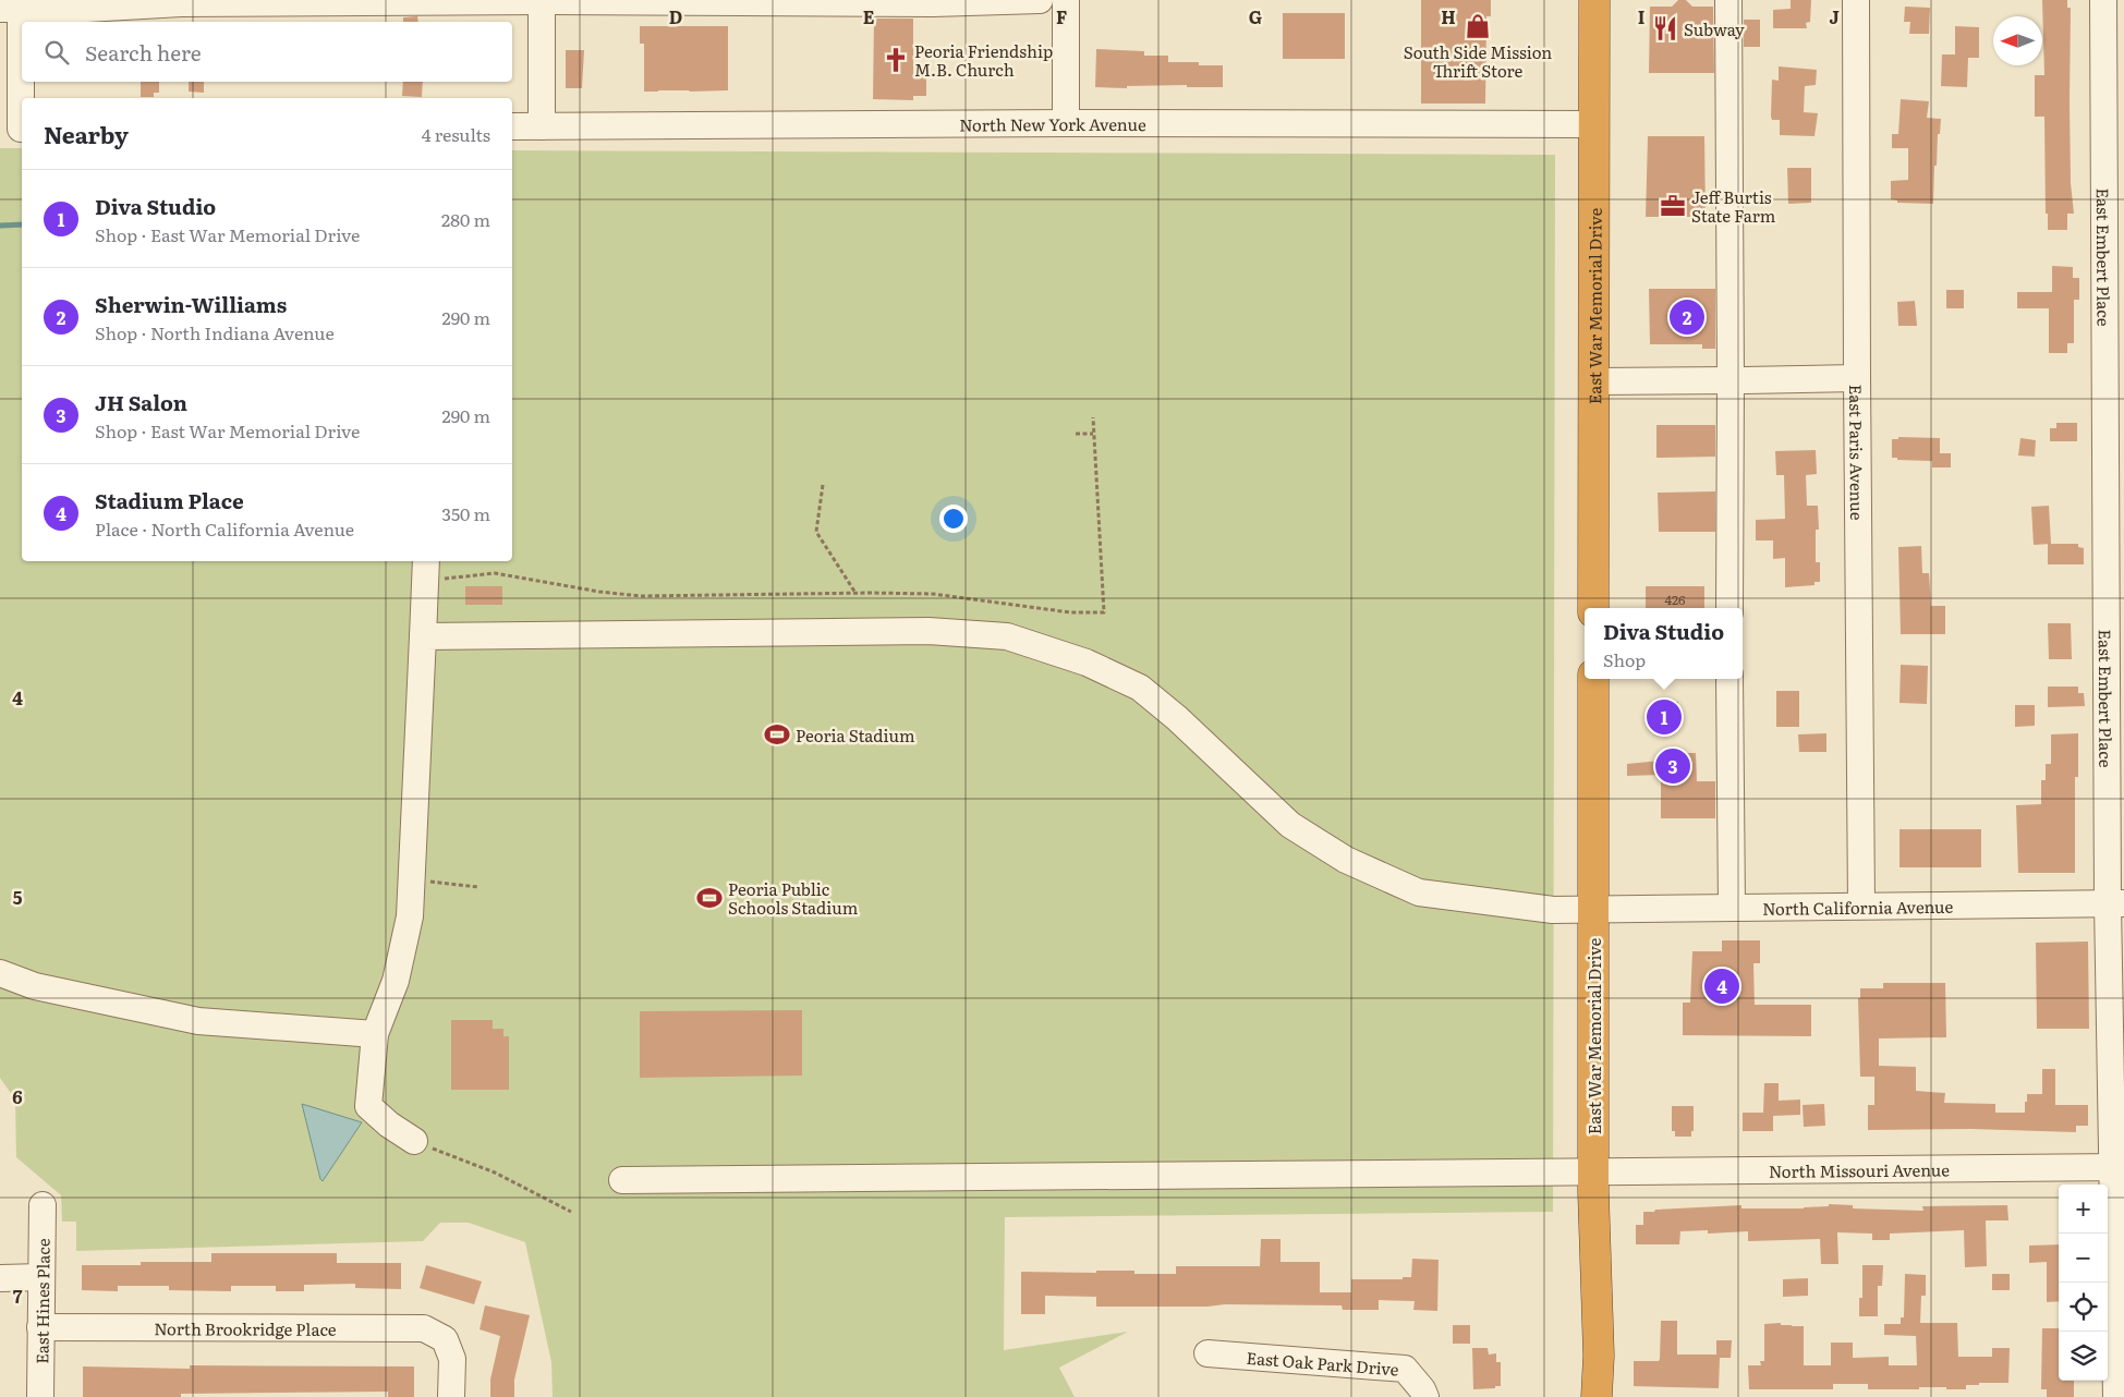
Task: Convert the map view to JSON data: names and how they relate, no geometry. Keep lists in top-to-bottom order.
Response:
{
  "streets": {
    "highway": ["East War Memorial Drive"],
    "street": [
      "North New York Avenue",
      "East Embert Place",
      "East Paris Avenue",
      "North California Avenue",
      "North Missouri Avenue",
      "East Hines Place",
      "North Brookridge Place",
      "East Oak Park Drive"
    ]
  },
  "crossings": [
    ["North New York Avenue", "East War Memorial Drive"],
    ["East Embert Place", "North California Avenue"],
    ["East Embert Place", "North Missouri Avenue"],
    ["East War Memorial Drive", "North California Avenue"],
    ["East War Memorial Drive", "North Missouri Avenue"],
    ["East Paris Avenue", "North California Avenue"],
    ["East Hines Place", "North Brookridge Place"]
  ],
  "places": {
    "shop": ["South Side Mission Thrift Store"],
    "restaurant": ["Subway"],
    "church": ["Peoria Friendship M.B. Church"],
    "office": ["Jeff Burtis State Farm"],
    "sports": ["Peoria Stadium", "Peoria Public Schools Stadium"]
  },
  "house_numbers": ["426"],
  "north": "left",
  "page": {
    "search": "Search here",
    "heading": ["Nearby", "4 results"],
    "list": [
      {
        "mark": "1",
        "name": "Diva Studio",
        "note": "Shop · East War Memorial Drive",
        "value": "280 m"
      },
      {
        "mark": "2",
        "name": "Sherwin-Williams",
        "note": "Shop · North Indiana Avenue",
        "value": "290 m"
      },
      {
        "mark": "3",
        "name": "JH Salon",
        "note": "Shop · East War Memorial Drive",
        "value": "290 m"
      },
      {
        "mark": "4",
        "name": "Stadium Place",
        "note": "Place · North California Avenue",
        "value": "350 m"
      }
    ],
    "pins": [
      "2",
      "1",
      "3",
      "4"
    ],
    "popup": ["Diva Studio", "Shop"],
    "map_buttons": ["+", "−"]
  },
  "grid": {
    "columns": [
      "D",
      "E",
      "F",
      "G",
      "H",
      "I",
      "J"
    ],
    "rows": [
      "4",
      "5",
      "6",
      "7"
    ]
  }
}
